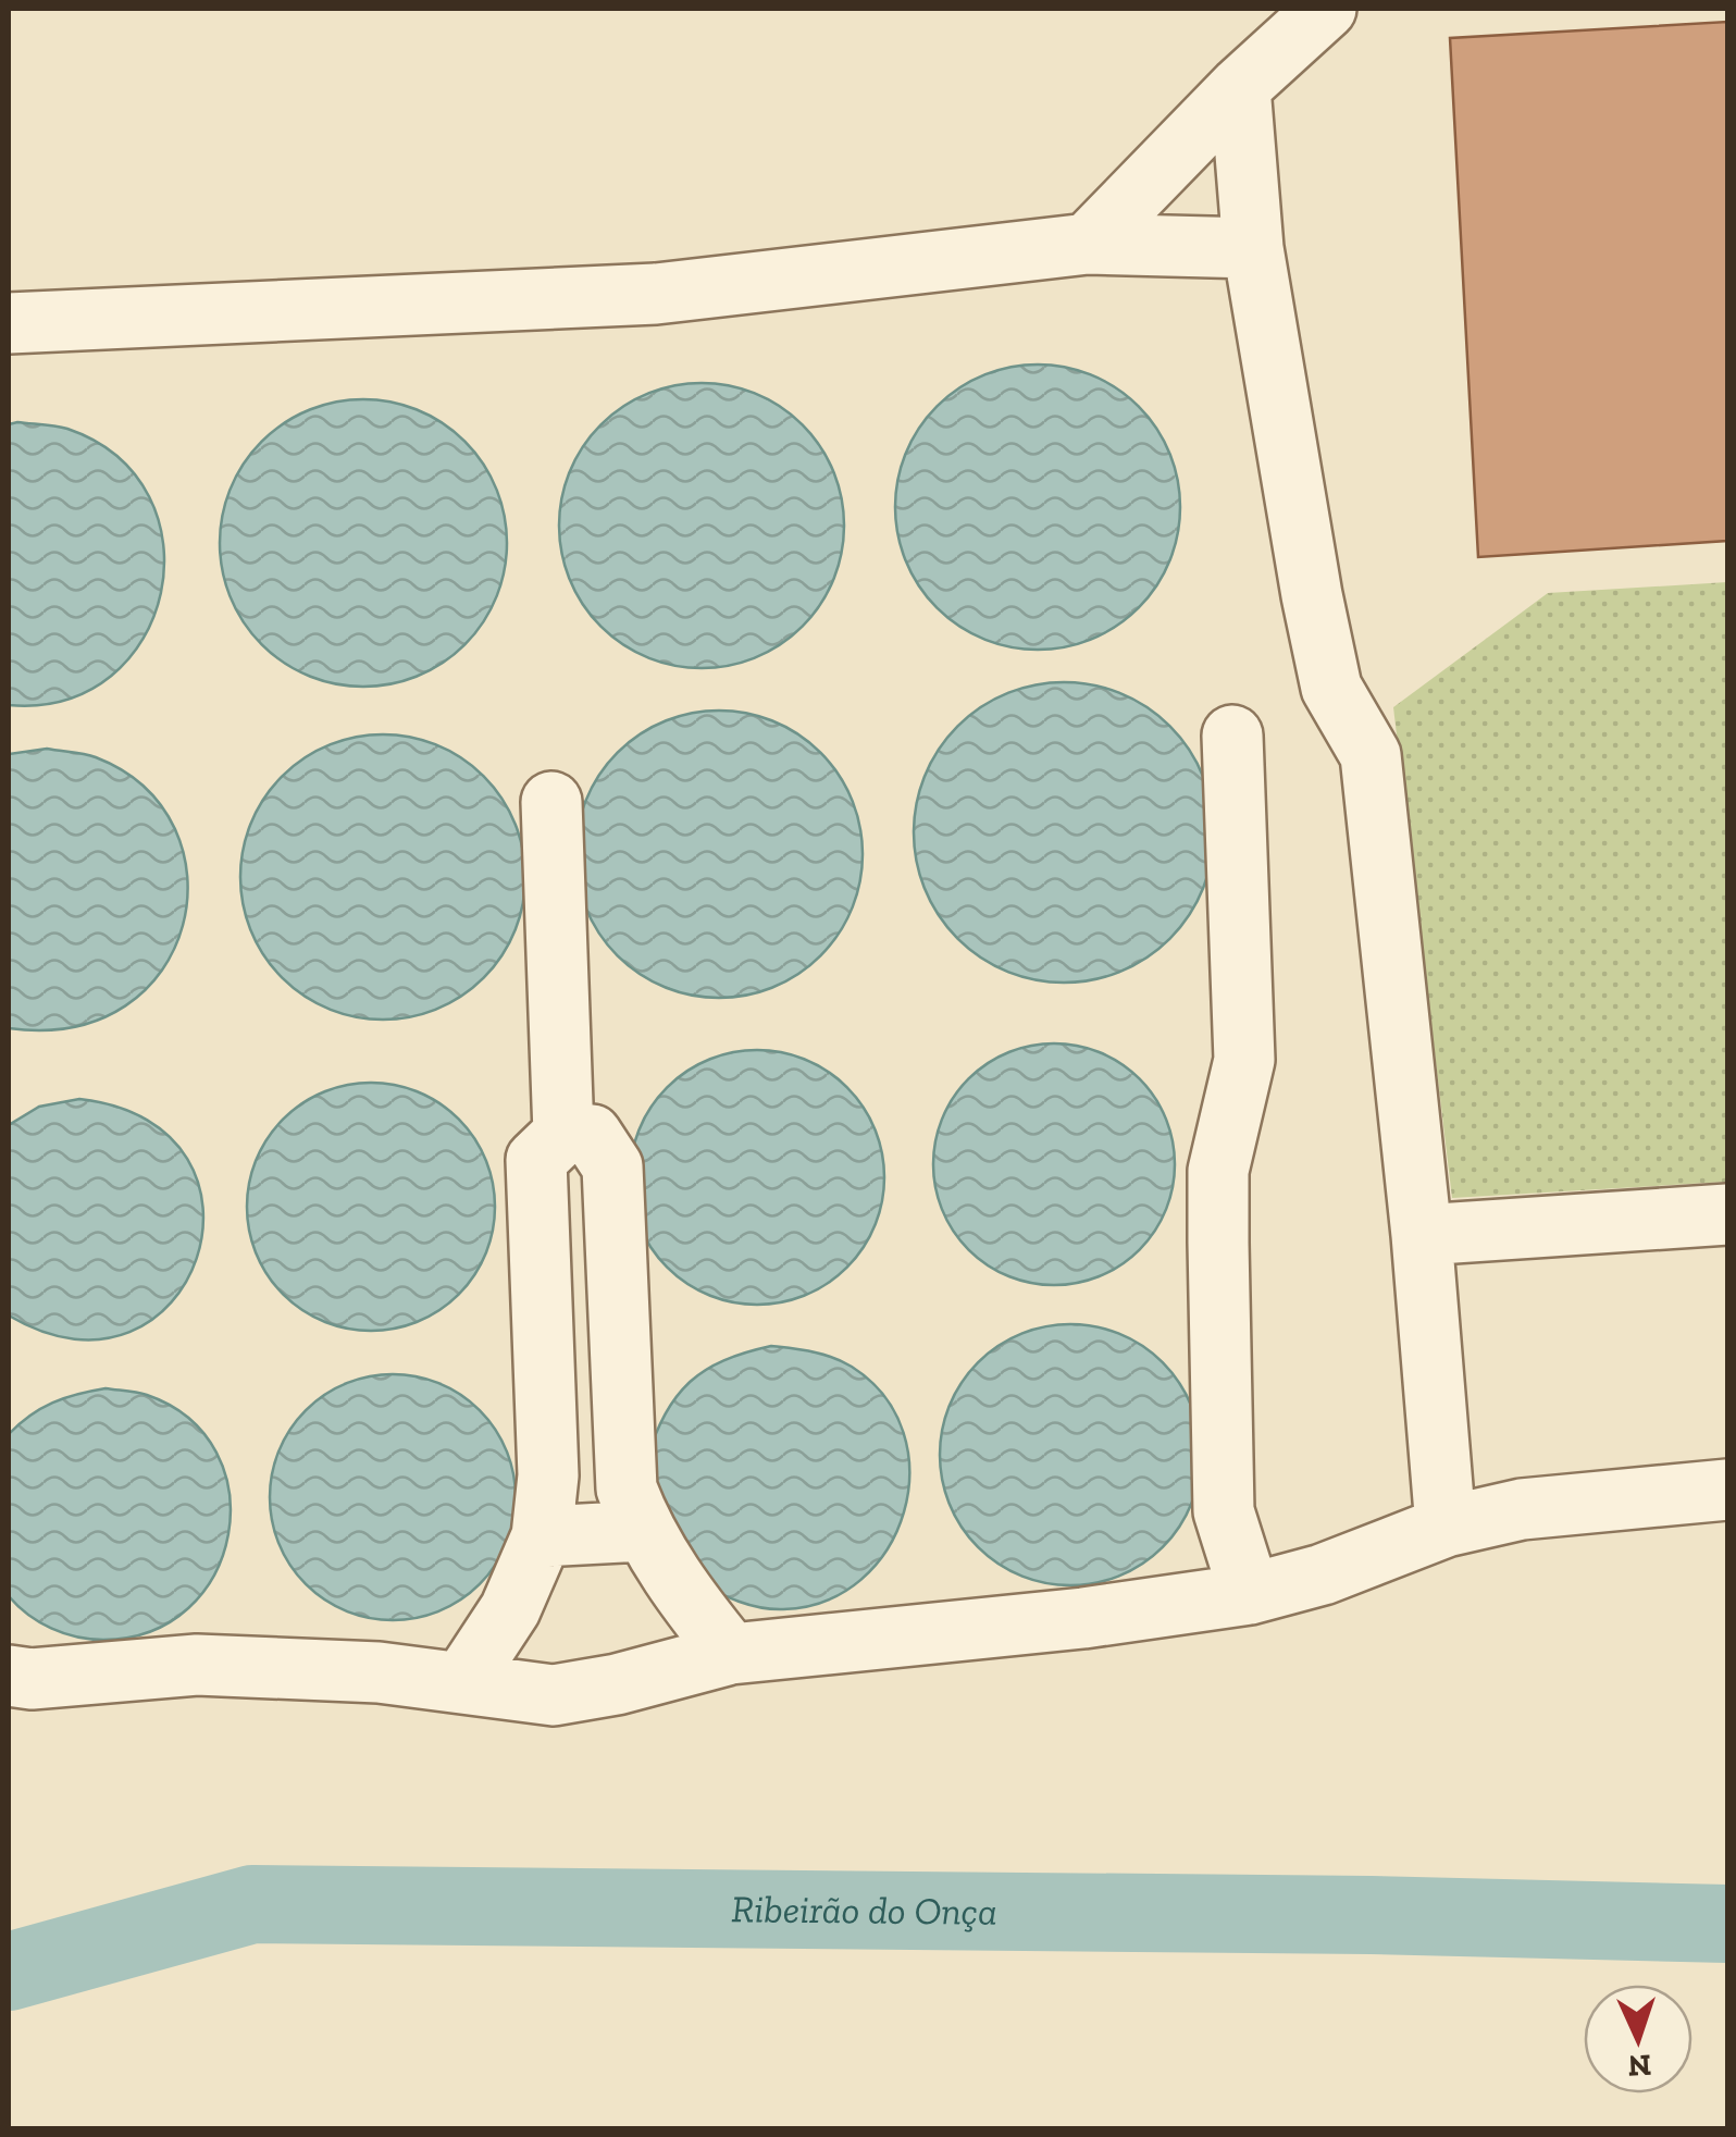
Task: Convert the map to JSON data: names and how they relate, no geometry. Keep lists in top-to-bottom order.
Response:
{
  "water": ["Ribeirão do Onça"],
  "north": "bottom"
}
